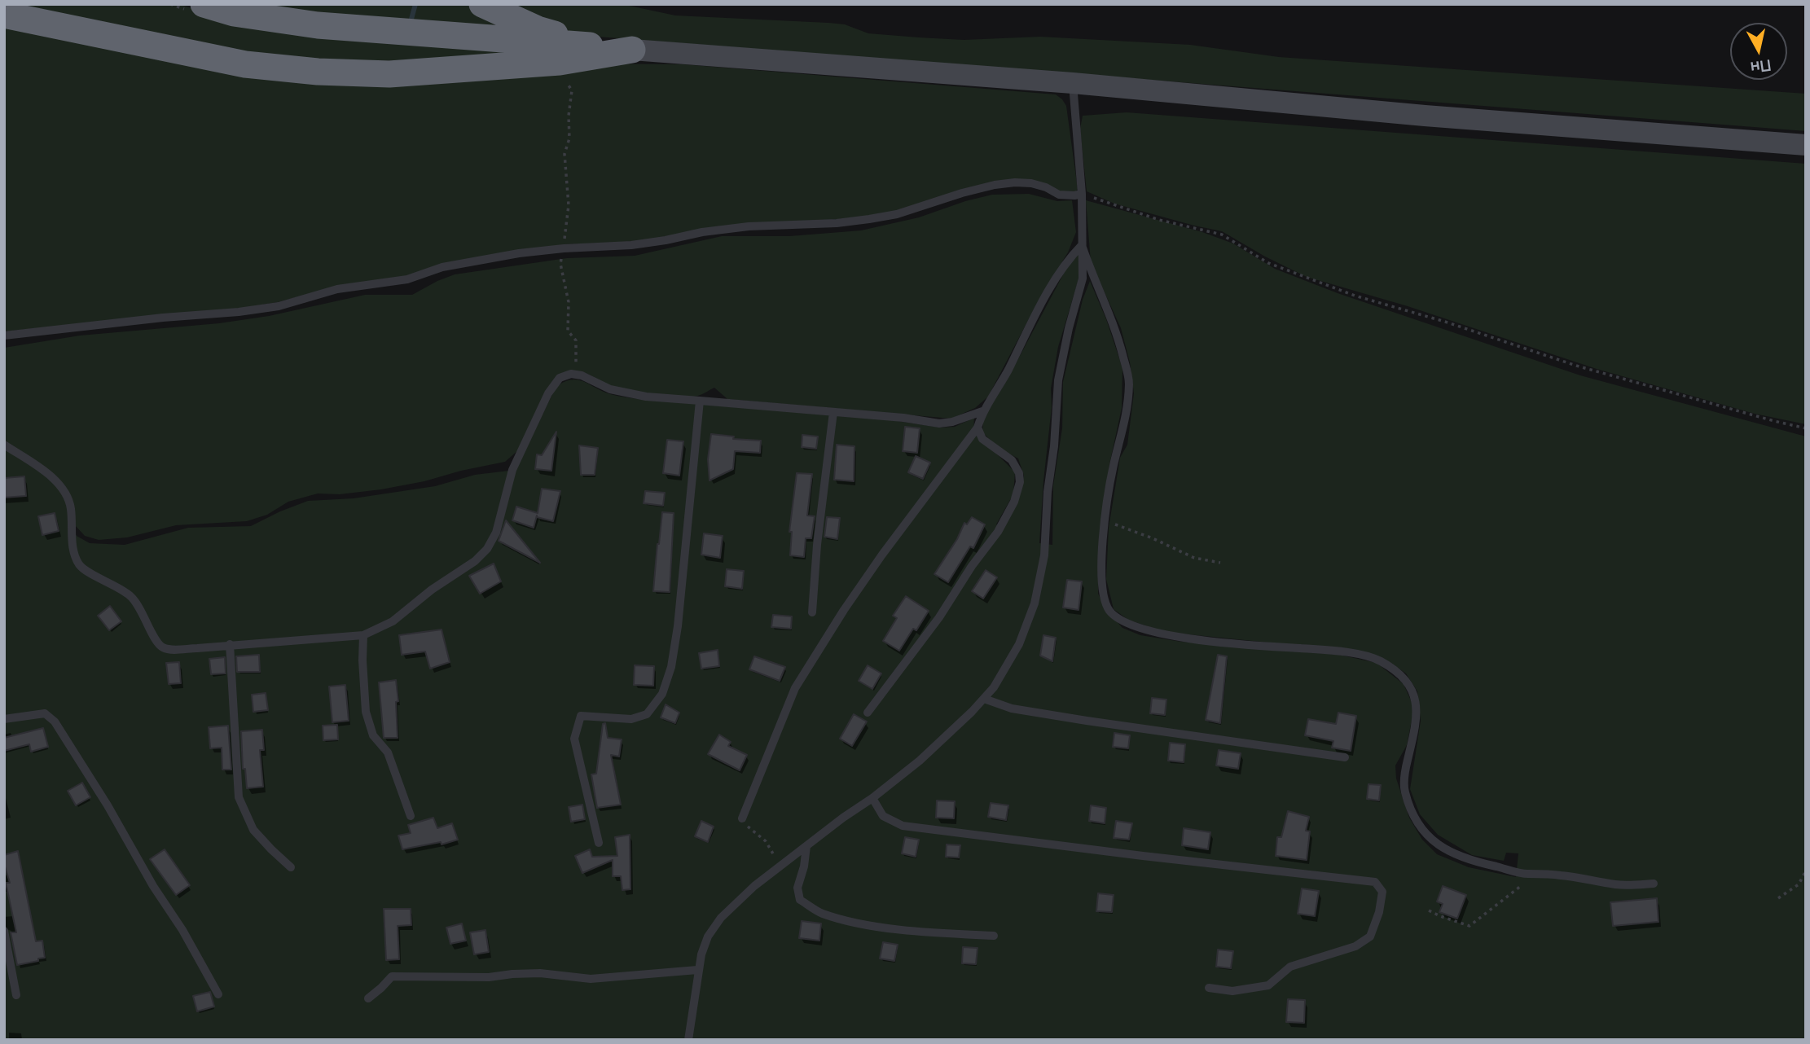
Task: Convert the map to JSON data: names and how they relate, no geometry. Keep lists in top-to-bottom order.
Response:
{
  "north": "bottom"
}
